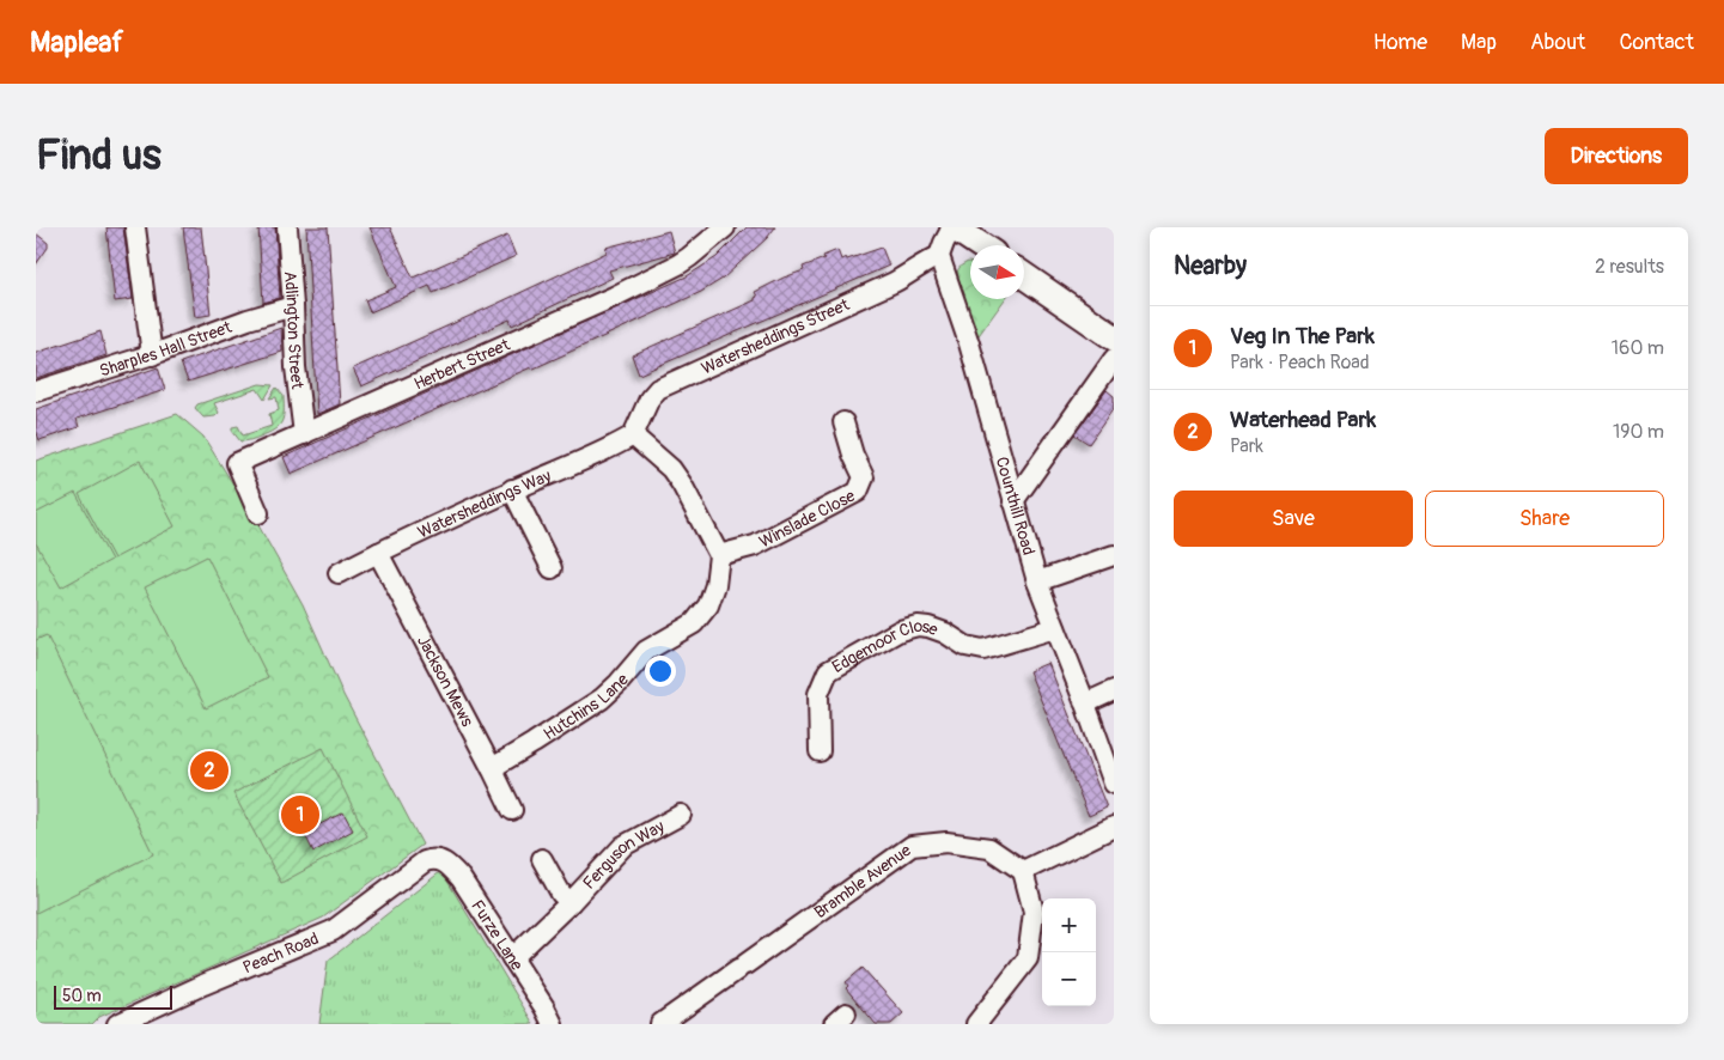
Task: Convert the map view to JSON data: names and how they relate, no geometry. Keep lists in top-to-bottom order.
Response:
{
  "streets": {
    "street": [
      "Adlington Street",
      "Watersheddings Street",
      "Sharples Hall Street",
      "Herbert Street",
      "Watersheddings Way",
      "Counthill Road",
      "Winslade Close",
      "Edgemoor Close",
      "Jackson Mews",
      "Hutchins Lane",
      "Ferguson Way",
      "Bramble Avenue",
      "Furze Lane",
      "Peach Road"
    ]
  },
  "crossings": [
    ["Adlington Street", "Sharples Hall Street"],
    ["Adlington Street", "Herbert Street"],
    ["Watersheddings Street", "Watersheddings Way"],
    ["Watersheddings Street", "Counthill Road"],
    ["Watersheddings Way", "Jackson Mews"],
    ["Counthill Road", "Edgemoor Close"],
    ["Winslade Close", "Hutchins Lane"],
    ["Jackson Mews", "Hutchins Lane"],
    ["Ferguson Way", "Furze Lane"],
    ["Furze Lane", "Peach Road"]
  ],
  "scale_bar": "50 m",
  "north": "right",
  "page": {
    "header": "Mapleaf",
    "nav": [
      "Home",
      "Map",
      "About",
      "Contact"
    ],
    "buttons": [
      "Directions",
      ["Save", "Share"]
    ],
    "title": "Find us",
    "heading": ["Nearby", "2 results"],
    "list": [
      {
        "mark": "1",
        "name": "Veg In The Park",
        "note": "Park · Peach Road",
        "value": "160 m"
      },
      {
        "mark": "2",
        "name": "Waterhead Park",
        "note": "Park",
        "value": "190 m"
      }
    ],
    "pins": ["2", "1"],
    "map_buttons": ["+", "−"],
    "scale": "50 m"
  }
}
